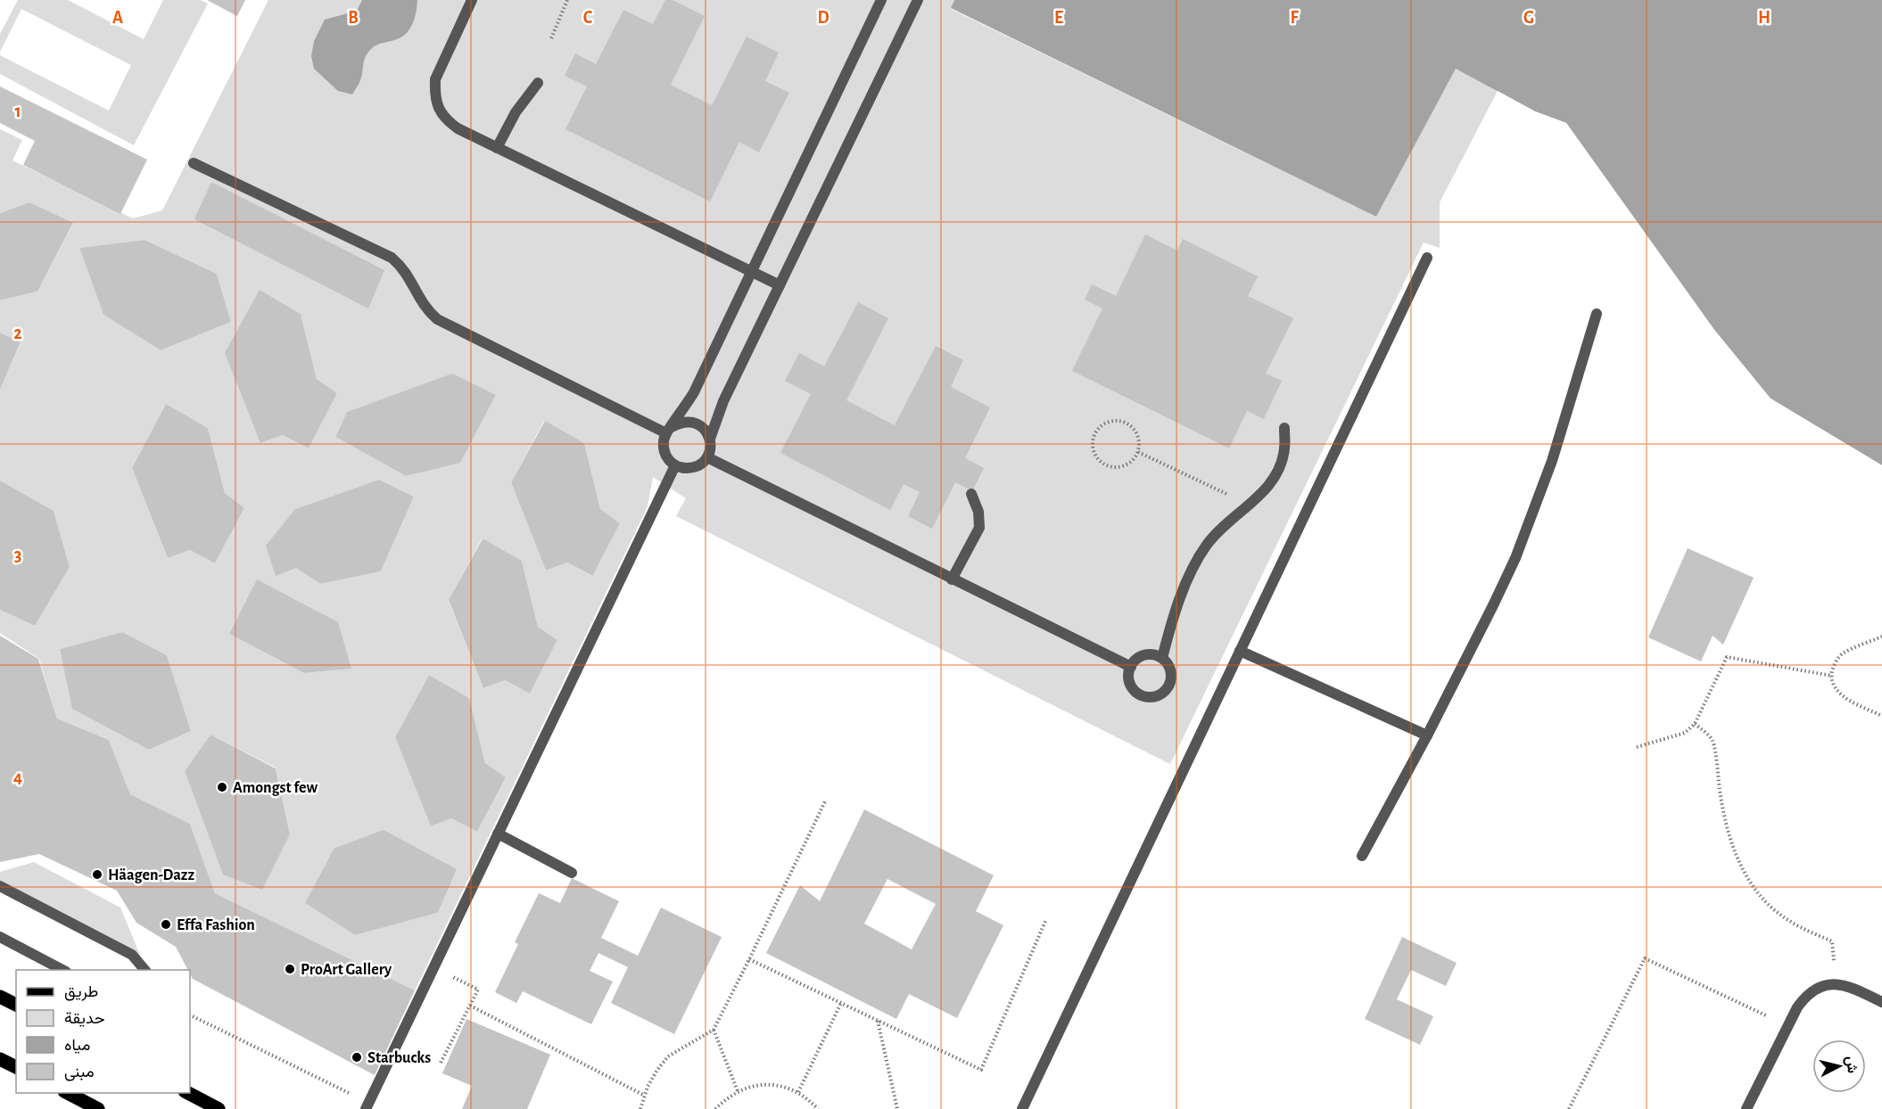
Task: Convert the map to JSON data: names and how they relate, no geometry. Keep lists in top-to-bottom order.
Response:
{
  "places": [
    "Amongst few",
    "Häagen-Dazz",
    "Effa Fashion",
    "ProArt Gallery",
    "Starbucks"
  ],
  "legend": [
    "طريق",
    "حديقة",
    "مياه",
    "مبنى"
  ],
  "north": "right",
  "grid": {
    "columns": [
      "A",
      "B",
      "C",
      "D",
      "E",
      "F",
      "G",
      "H"
    ],
    "rows": [
      "1",
      "2",
      "3",
      "4"
    ]
  }
}
